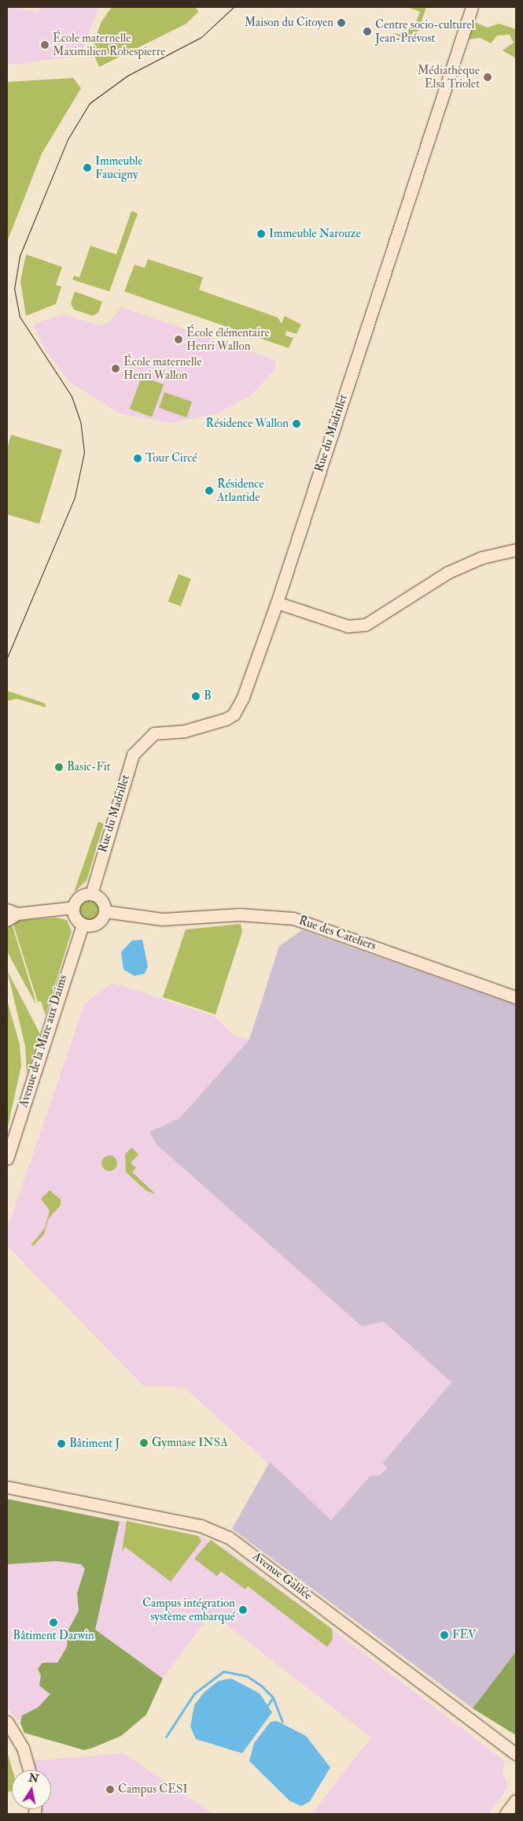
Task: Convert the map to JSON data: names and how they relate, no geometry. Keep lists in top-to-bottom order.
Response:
{
  "streets": {
    "street": [
      "Rue du Madrillet",
      "Rue des Cateliers",
      "Avenue de la Mare aux Daims",
      "Avenue Galilée"
    ]
  },
  "crossings": [
    ["Rue du Madrillet", "Rue des Cateliers"],
    ["Rue du Madrillet", "Avenue de la Mare aux Daims"],
    ["Rue des Cateliers", "Avenue de la Mare aux Daims"]
  ],
  "places": [
    "Maison du Citoyen",
    "Centre socio-culturel Jean-Prévost",
    "École maternelle Maximilien Robespierre",
    "Médiathèque Elsa Triolet",
    "Immeuble Faucigny",
    "Immeuble Narouze",
    "École élémentaire Henri Wallon",
    "École maternelle Henri Wallon",
    "Résidence Wallon",
    "Tour Circé",
    "Résidence Atlantide",
    "B",
    "Basic-Fit",
    "Gymnase INSA",
    "Bâtiment J",
    "Campus intégration système embarqué",
    "Bâtiment Darwin",
    "FEV",
    "Campus CESI"
  ],
  "north": "top"
}
